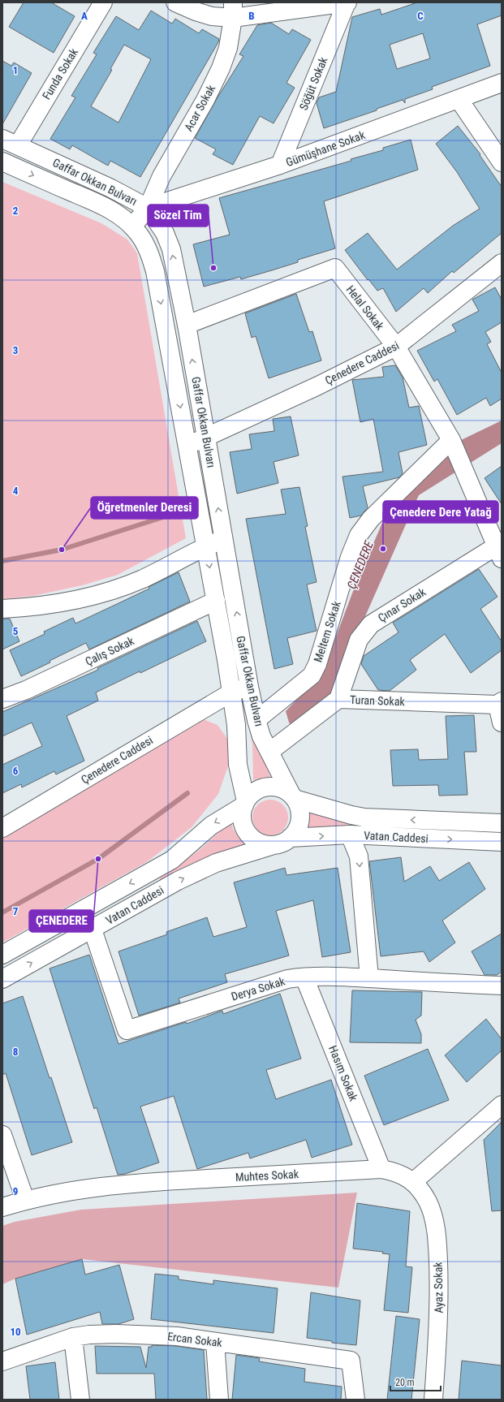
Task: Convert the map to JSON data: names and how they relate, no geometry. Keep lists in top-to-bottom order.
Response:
{
  "streets": {
    "street": [
      "Funda Sokak",
      "Söğüt Sokak",
      "Acar Sokak",
      "Gümüşhane Sokak",
      "Gaffar Okkan Bulvarı",
      "Helal Sokak",
      "Çenedere Caddesi",
      "Çınar Sokak",
      "Meltem Sokak",
      "Çalış Sokak",
      "Turan Sokak",
      "Vatan Caddesi",
      "Derya Sokak",
      "Hasım Sokak",
      "Muhtes Sokak",
      "Ayaz Sokak",
      "Ercan Sokak"
    ]
  },
  "crossings": [
    ["Funda Sokak", "Gaffar Okkan Bulvarı"],
    ["Söğüt Sokak", "Gümüşhane Sokak"],
    ["Acar Sokak", "Gümüşhane Sokak"],
    ["Acar Sokak", "Gaffar Okkan Bulvarı"],
    ["Gümüşhane Sokak", "Gaffar Okkan Bulvarı"],
    ["Gaffar Okkan Bulvarı", "Helal Sokak"],
    ["Gaffar Okkan Bulvarı", "Çenedere Caddesi"],
    ["Gaffar Okkan Bulvarı", "Meltem Sokak"],
    ["Gaffar Okkan Bulvarı", "Çalış Sokak"],
    ["Gaffar Okkan Bulvarı", "Turan Sokak"],
    ["Gaffar Okkan Bulvarı", "Vatan Caddesi"],
    ["Helal Sokak", "Çenedere Caddesi"],
    ["Helal Sokak", "Çınar Sokak"],
    ["Helal Sokak", "Meltem Sokak"],
    ["Çınar Sokak", "Turan Sokak"],
    ["Vatan Caddesi", "Derya Sokak"],
    ["Derya Sokak", "Hasım Sokak"],
    ["Hasım Sokak", "Muhtes Sokak"],
    ["Muhtes Sokak", "Ayaz Sokak"]
  ],
  "water": ["ÇENEDERE"],
  "places": [
    "Sözel Tim",
    "Çenedere Dere Yatağ",
    "Öğretmenler Deresi",
    "ÇENEDERE"
  ],
  "scale_bar": "20 m",
  "grid": {
    "columns": ["A", "B", "C"],
    "rows": [
      "1",
      "2",
      "3",
      "4",
      "5",
      "6",
      "7",
      "8",
      "9",
      "10"
    ]
  }
}
